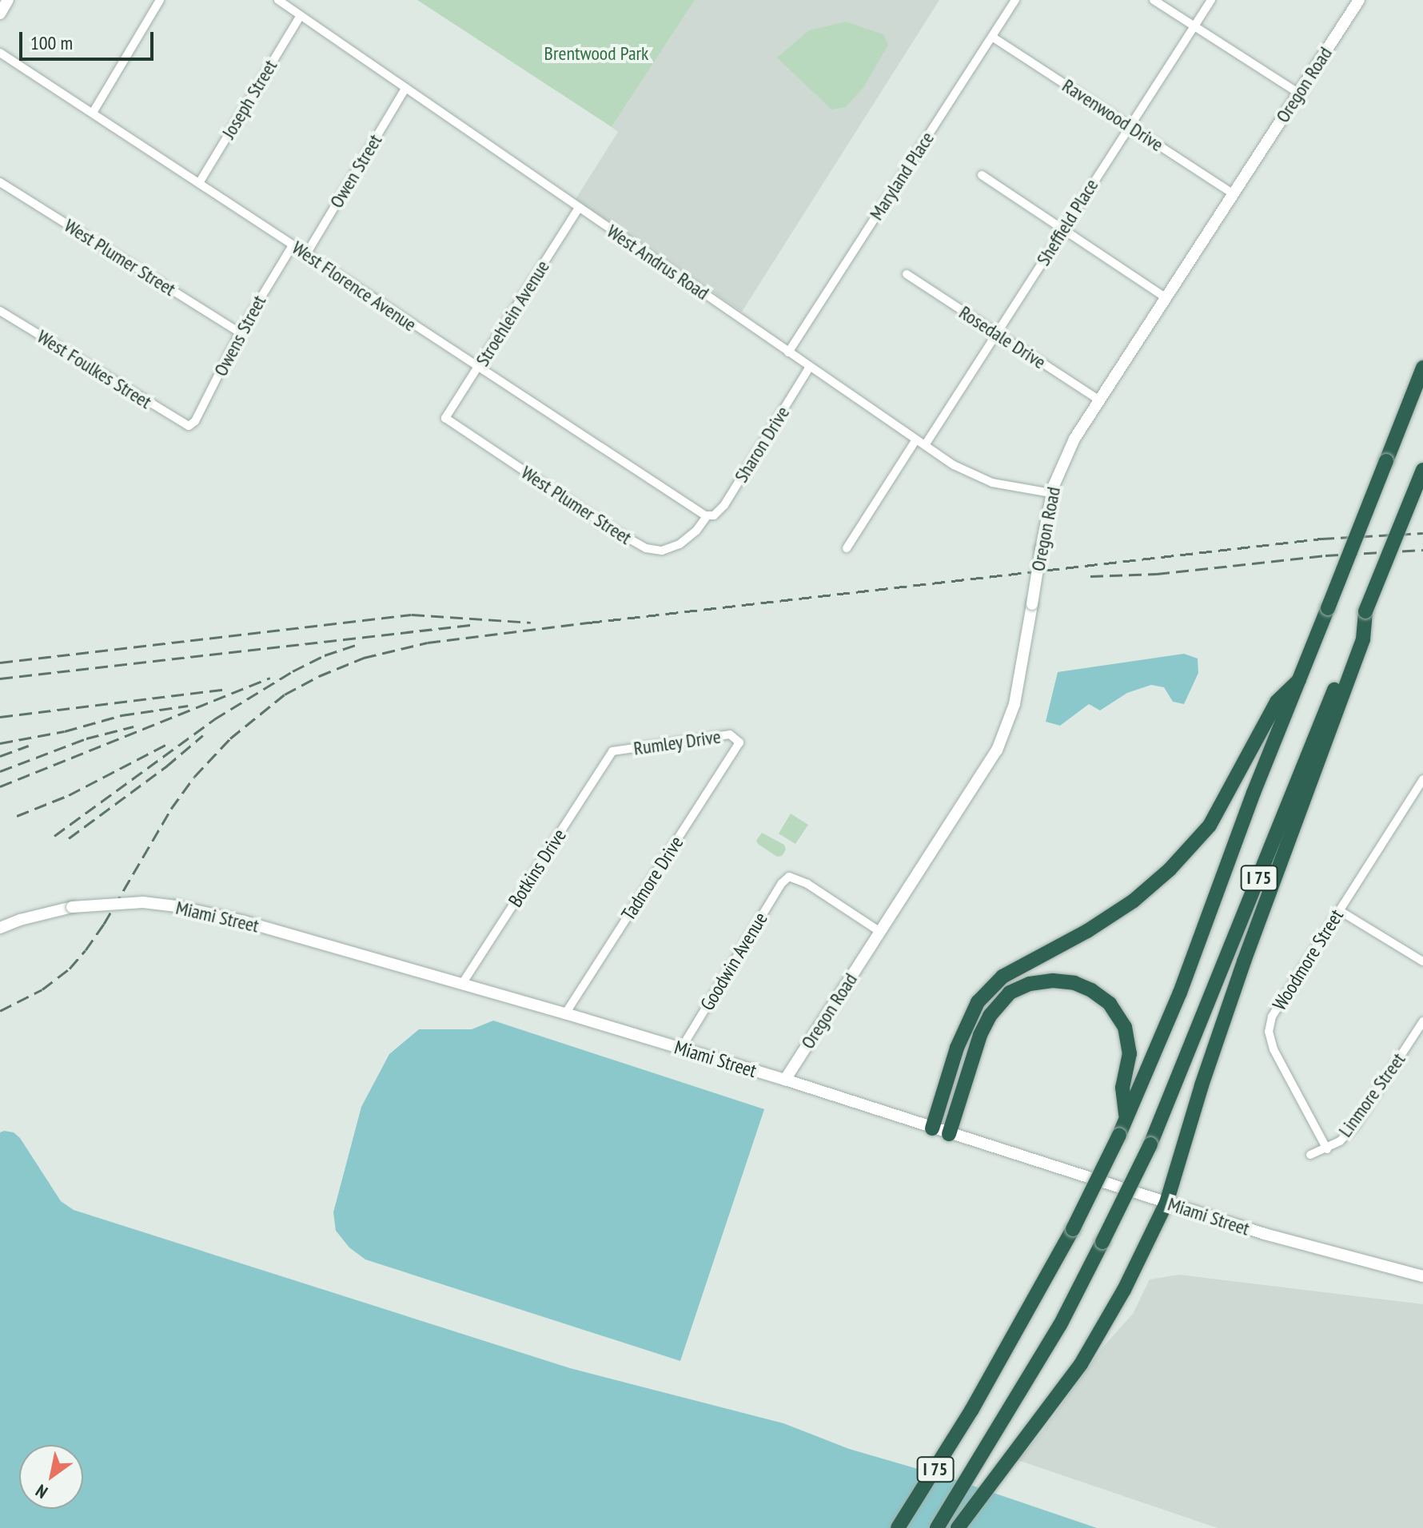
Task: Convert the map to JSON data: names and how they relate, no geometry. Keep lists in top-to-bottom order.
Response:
{
  "streets": {
    "highway": ["I 75"],
    "main road": ["Oregon Road", "Miami Street"],
    "street": [
      "Joseph Street",
      "Ravenwood Drive",
      "Owen Street",
      "Maryland Place",
      "Sheffield Place",
      "West Plumer Street",
      "West Andrus Road",
      "West Florence Avenue",
      "Stroehlein Avenue",
      "Owens Street",
      "Rosedale Drive",
      "West Foulkes Street",
      "Sharon Drive",
      "Rumley Drive",
      "Botkins Drive",
      "Tadmore Drive",
      "Woodmore Street",
      "Goodwin Avenue",
      "Linmore Street"
    ]
  },
  "crossings": [
    ["Oregon Road", "Ravenwood Drive"],
    ["Oregon Road", "West Andrus Road"],
    ["Oregon Road", "Rosedale Drive"],
    ["Oregon Road", "Miami Street"],
    ["Oregon Road", "Goodwin Avenue"],
    ["Joseph Street", "West Andrus Road"],
    ["Joseph Street", "West Florence Avenue"],
    ["Ravenwood Drive", "Maryland Place"],
    ["Ravenwood Drive", "Sheffield Place"],
    ["Owen Street", "West Andrus Road"],
    ["Owen Street", "West Florence Avenue"],
    ["Maryland Place", "West Andrus Road"],
    ["Sheffield Place", "West Andrus Road"],
    ["Sheffield Place", "Rosedale Drive"],
    ["West Plumer Street", "West Florence Avenue"],
    ["West Plumer Street", "Stroehlein Avenue"],
    ["West Plumer Street", "Owens Street"],
    ["West Plumer Street", "Sharon Drive"],
    ["West Andrus Road", "Stroehlein Avenue"],
    ["West Andrus Road", "Sharon Drive"],
    ["West Florence Avenue", "Stroehlein Avenue"],
    ["West Florence Avenue", "Owens Street"],
    ["West Florence Avenue", "Sharon Drive"],
    ["Owens Street", "West Foulkes Street"],
    ["Rumley Drive", "Botkins Drive"],
    ["Rumley Drive", "Tadmore Drive"],
    ["Botkins Drive", "Miami Street"],
    ["Tadmore Drive", "Miami Street"],
    ["Miami Street", "Goodwin Avenue"],
    ["Woodmore Street", "Linmore Street"]
  ],
  "parks": ["Brentwood Park"],
  "scale_bar": "100 m",
  "north": "bottom left"
}
